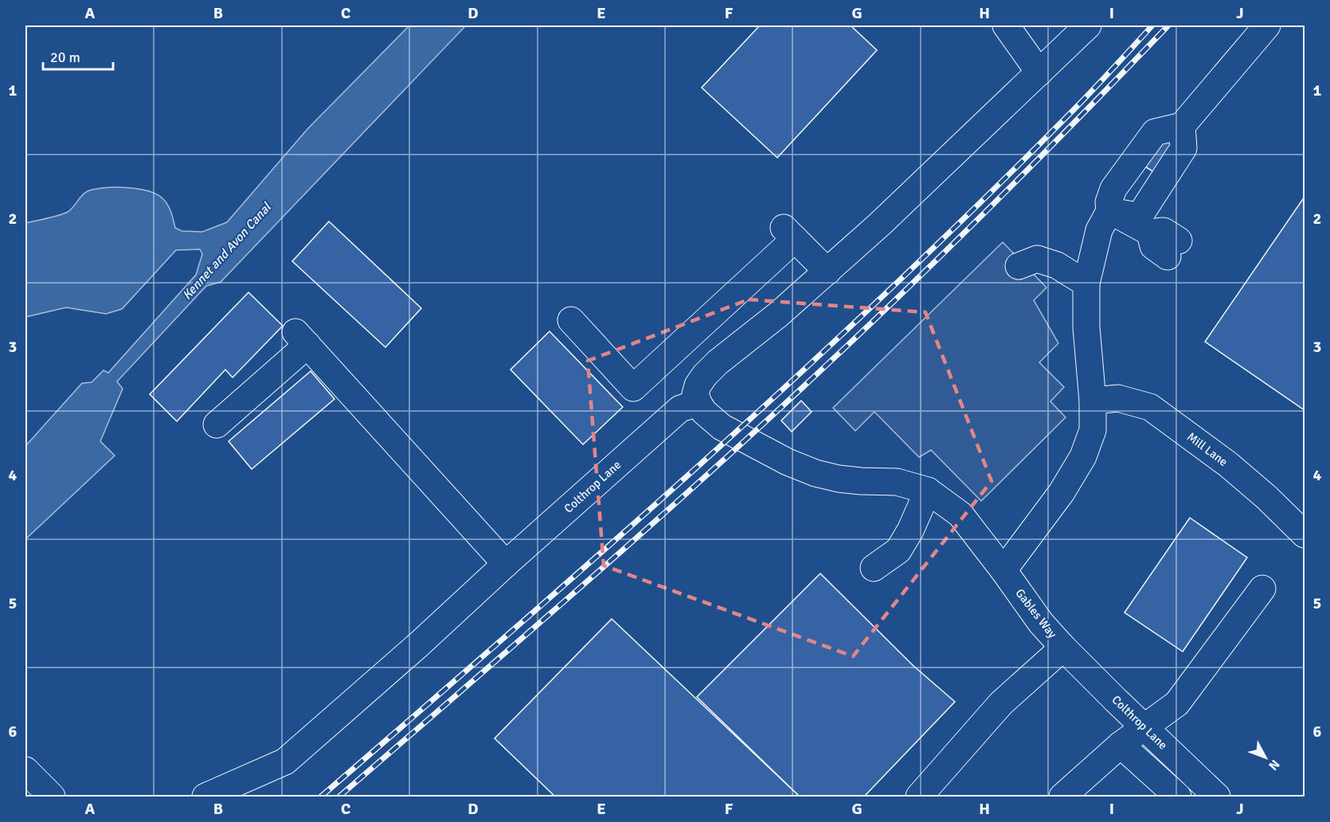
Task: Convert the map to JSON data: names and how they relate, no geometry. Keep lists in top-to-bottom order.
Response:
{
  "streets": {
    "street": ["Mill Lane", "Colthrop Lane", "Gables Way"]
  },
  "crossings": [
    ["Colthrop Lane", "Gables Way"]
  ],
  "water": ["Kennet and Avon Canal"],
  "scale_bar": "20 m",
  "north": "bottom right",
  "grid": {
    "columns": [
      "A",
      "B",
      "C",
      "D",
      "E",
      "F",
      "G",
      "H",
      "I",
      "J"
    ],
    "rows": [
      "1",
      "2",
      "3",
      "4",
      "5",
      "6"
    ]
  }
}
